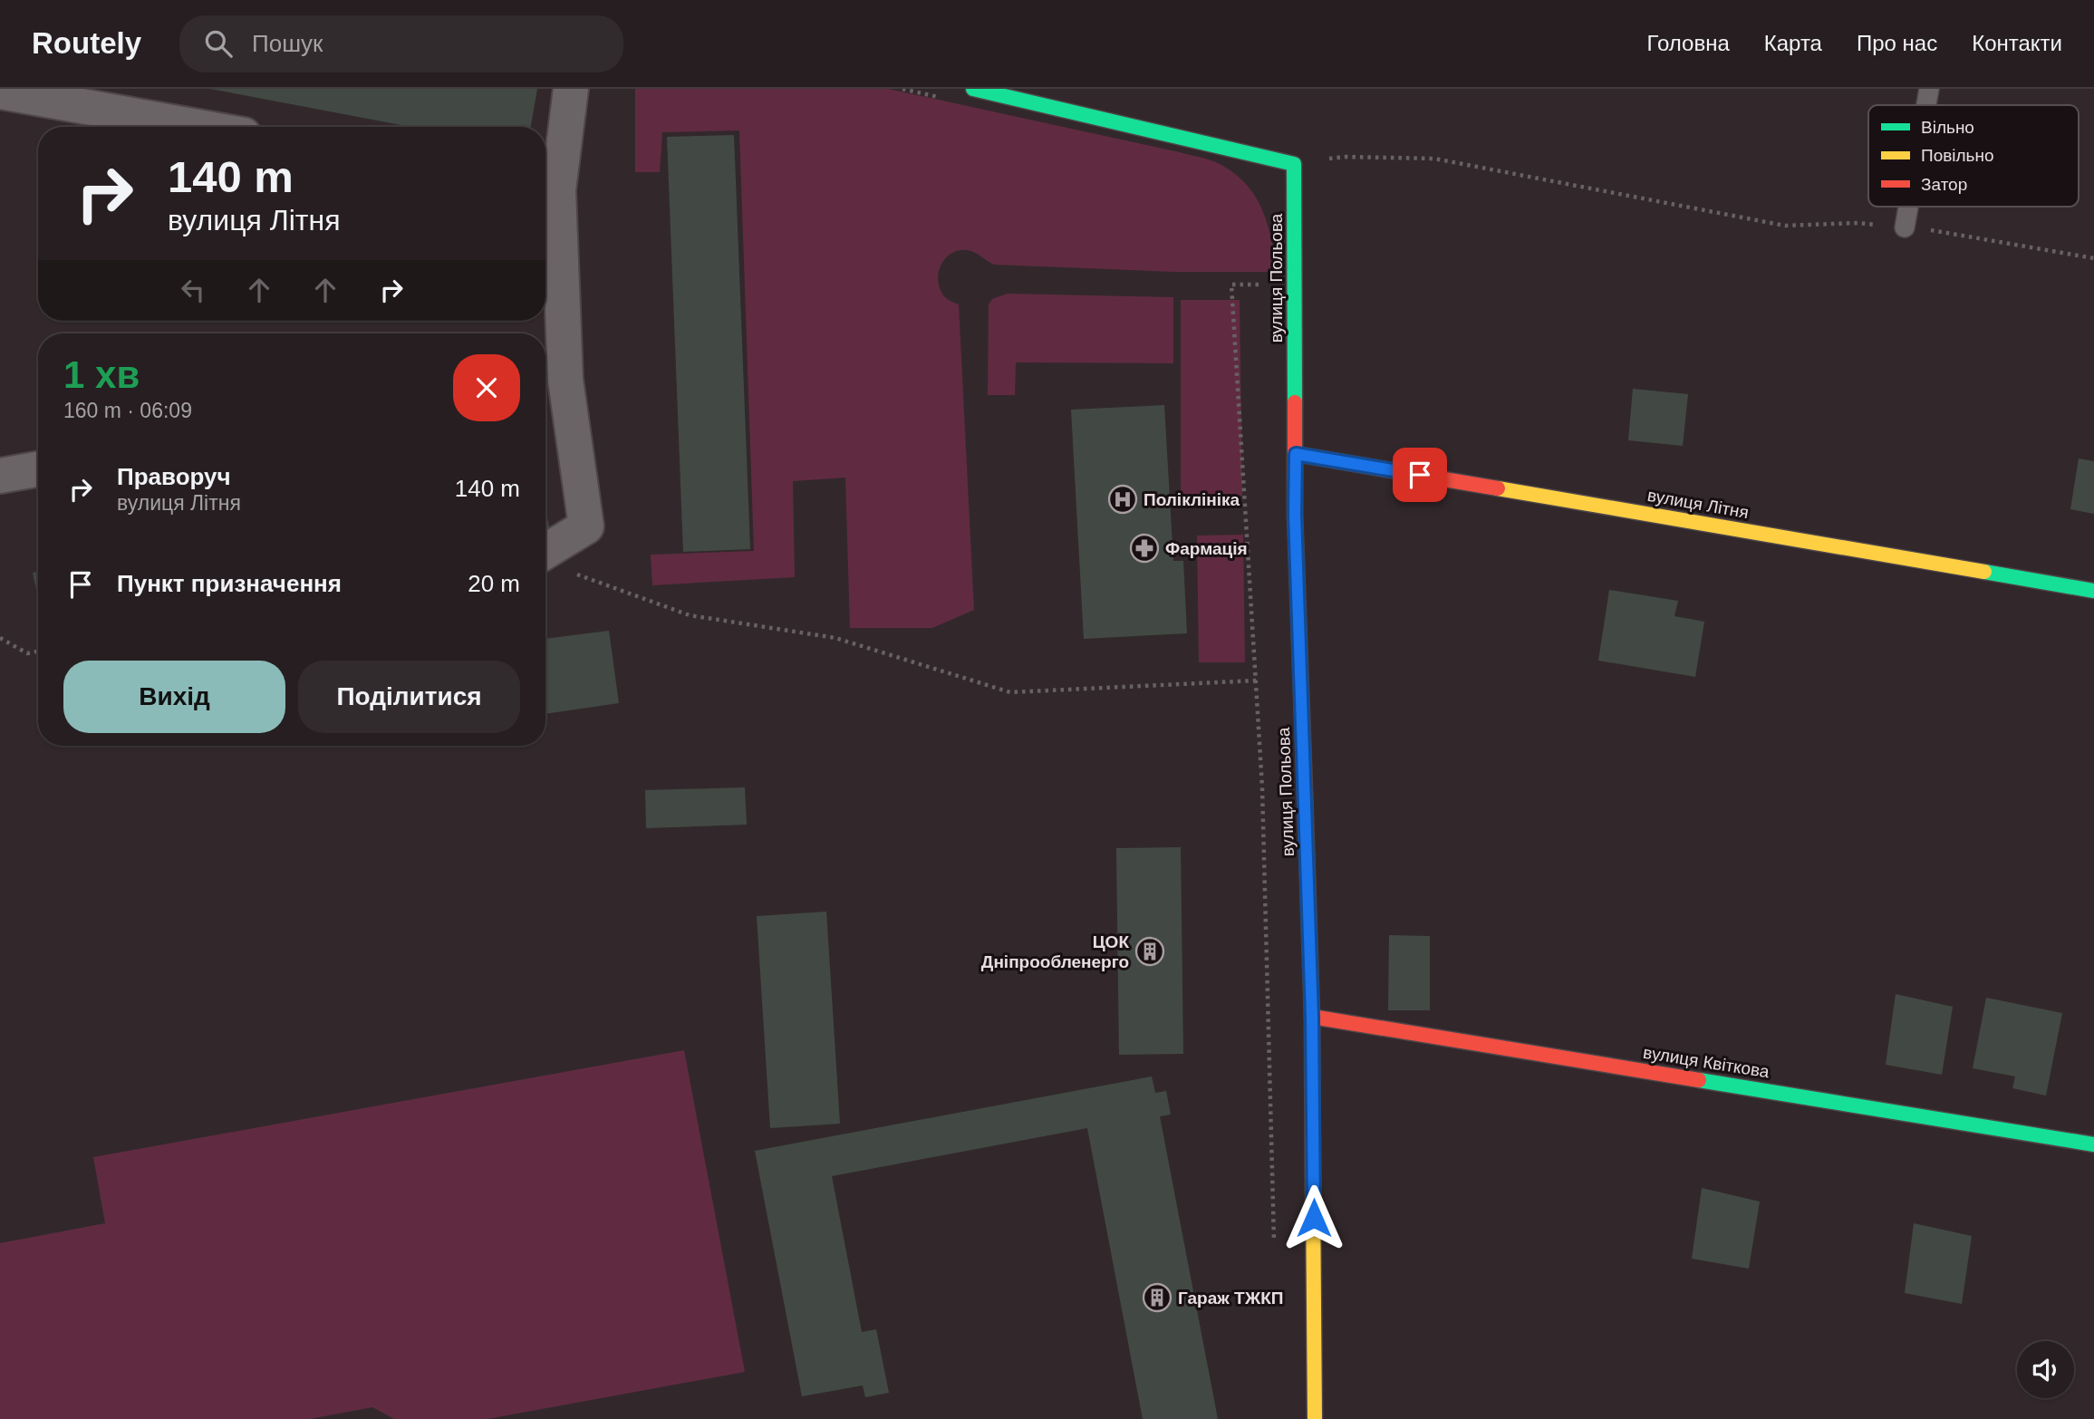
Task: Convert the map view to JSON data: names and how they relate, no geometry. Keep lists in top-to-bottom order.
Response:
{
  "streets": {
    "street": ["вулиця Польова", "вулиця Літня", "вулиця Квіткова"]
  },
  "crossings": [
    ["вулиця Польова", "вулиця Літня"],
    ["вулиця Польова", "вулиця Квіткова"]
  ],
  "places": {
    "hospital": ["Поліклініка"],
    "pharmacy": ["Фармація"],
    "building": ["ЦОК Дніпрообленерго", "Гараж ТЖКП"]
  },
  "legend": ["Вільно", "Повільно", "Затор"],
  "page": {
    "header": "Routely",
    "search": "Пошук",
    "nav": [
      "Головна",
      "Карта",
      "Про нас",
      "Контакти"
    ],
    "turn": ["140 m", "вулиця Літня"],
    "heading": ["1 хв", "160 m · 06:09"],
    "list": [
      {
        "name": "Праворуч",
        "note": "вулиця Літня",
        "value": "140 m"
      },
      {
        "name": "Пункт призначення",
        "value": "20 m"
      }
    ],
    "buttons": ["Вихід", "Поділитися"]
  }
}
